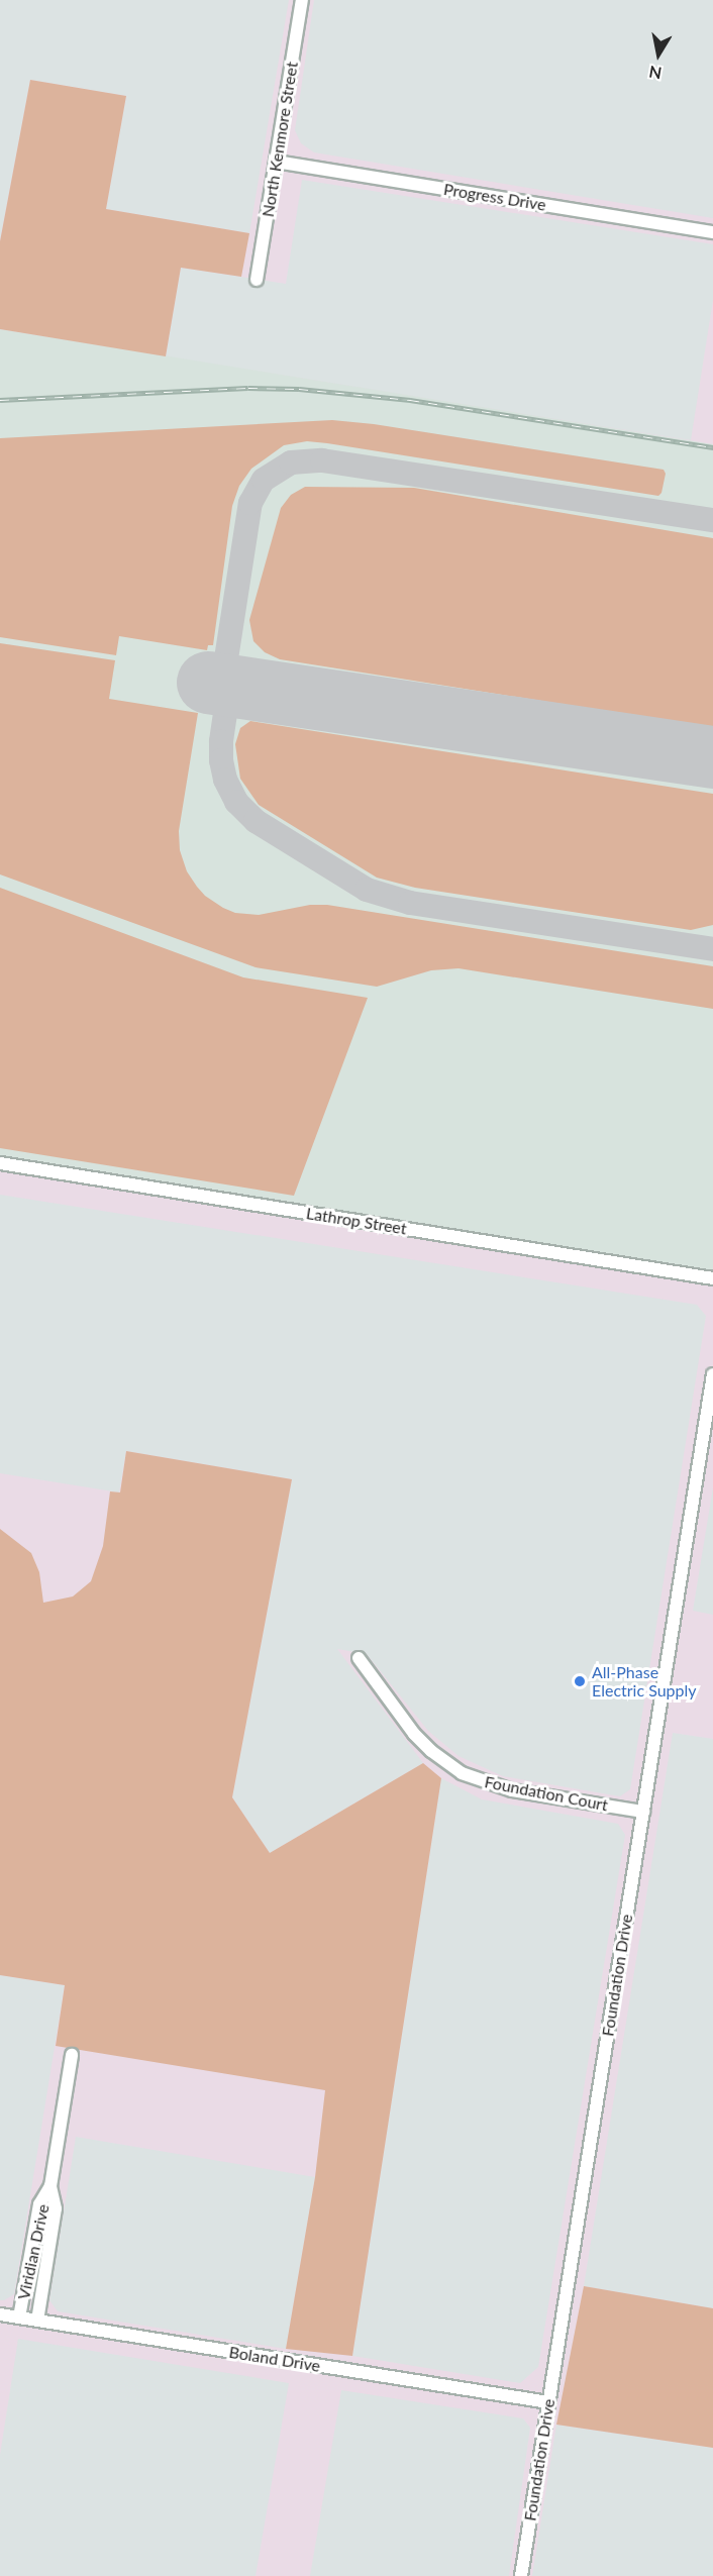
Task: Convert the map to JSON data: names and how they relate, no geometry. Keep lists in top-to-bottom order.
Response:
{
  "streets": {
    "street": [
      "North Kenmore Street",
      "Progress Drive",
      "Lathrop Street",
      "Foundation Court",
      "Foundation Drive",
      "Viridian Drive",
      "Boland Drive"
    ]
  },
  "crossings": [
    ["North Kenmore Street", "Progress Drive"],
    ["Foundation Court", "Foundation Drive"],
    ["Foundation Drive", "Boland Drive"],
    ["Viridian Drive", "Boland Drive"]
  ],
  "places": ["All-Phase Electric Supply"],
  "north": "bottom"
}
